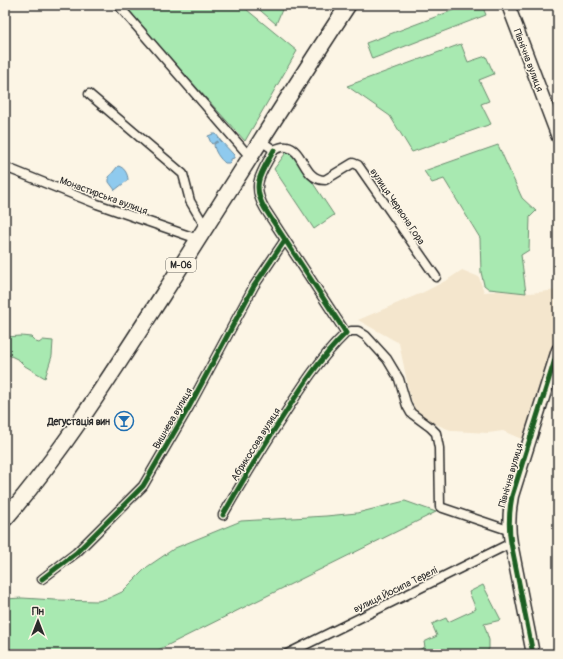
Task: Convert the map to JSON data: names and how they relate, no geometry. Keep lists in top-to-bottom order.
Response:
{
  "streets": {
    "highway": ["М-06"],
    "street": [
      "Північна вулиця",
      "Монастирська вулиця",
      "вулиця Червона Гора",
      "Вишнева вулиця",
      "Абрикосова вулиця",
      "вулиця Йосипа Терелі"
    ]
  },
  "crossings": [
    ["Північна вулиця", "вулиця Йосипа Терелі"],
    ["Монастирська вулиця", "М-06"]
  ],
  "places": {
    "bar": ["Дегустація вин"]
  },
  "north": "top"
}
